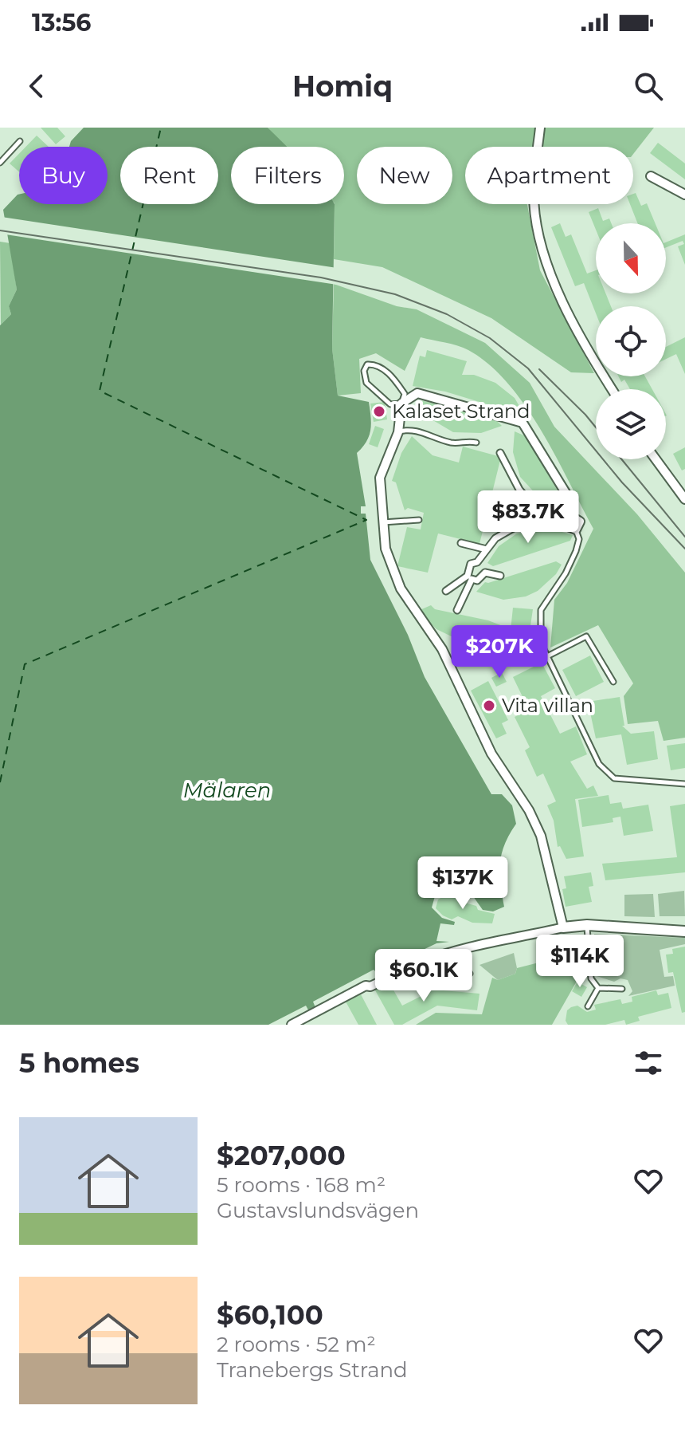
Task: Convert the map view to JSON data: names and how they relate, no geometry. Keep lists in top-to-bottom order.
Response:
{
  "water": ["Mälaren"],
  "places": ["Kalaset Strand", "Vita villan"],
  "north": "bottom",
  "page": {
    "status": "13:56",
    "header": "Homiq",
    "chip": [
      "Buy",
      "Rent",
      "Filters",
      "New",
      "Apartment"
    ],
    "price": [
      "$83.7K",
      "$207K",
      "$137K",
      "$114K",
      "$60.1K"
    ],
    "heading": "5 homes",
    "list": [
      {
        "name": "$207,000",
        "note": "5 rooms · 168 m² · Gustavslundsvägen"
      },
      {
        "name": "$60,100",
        "note": "2 rooms · 52 m² · Tranebergs Strand"
      }
    ]
  }
}
